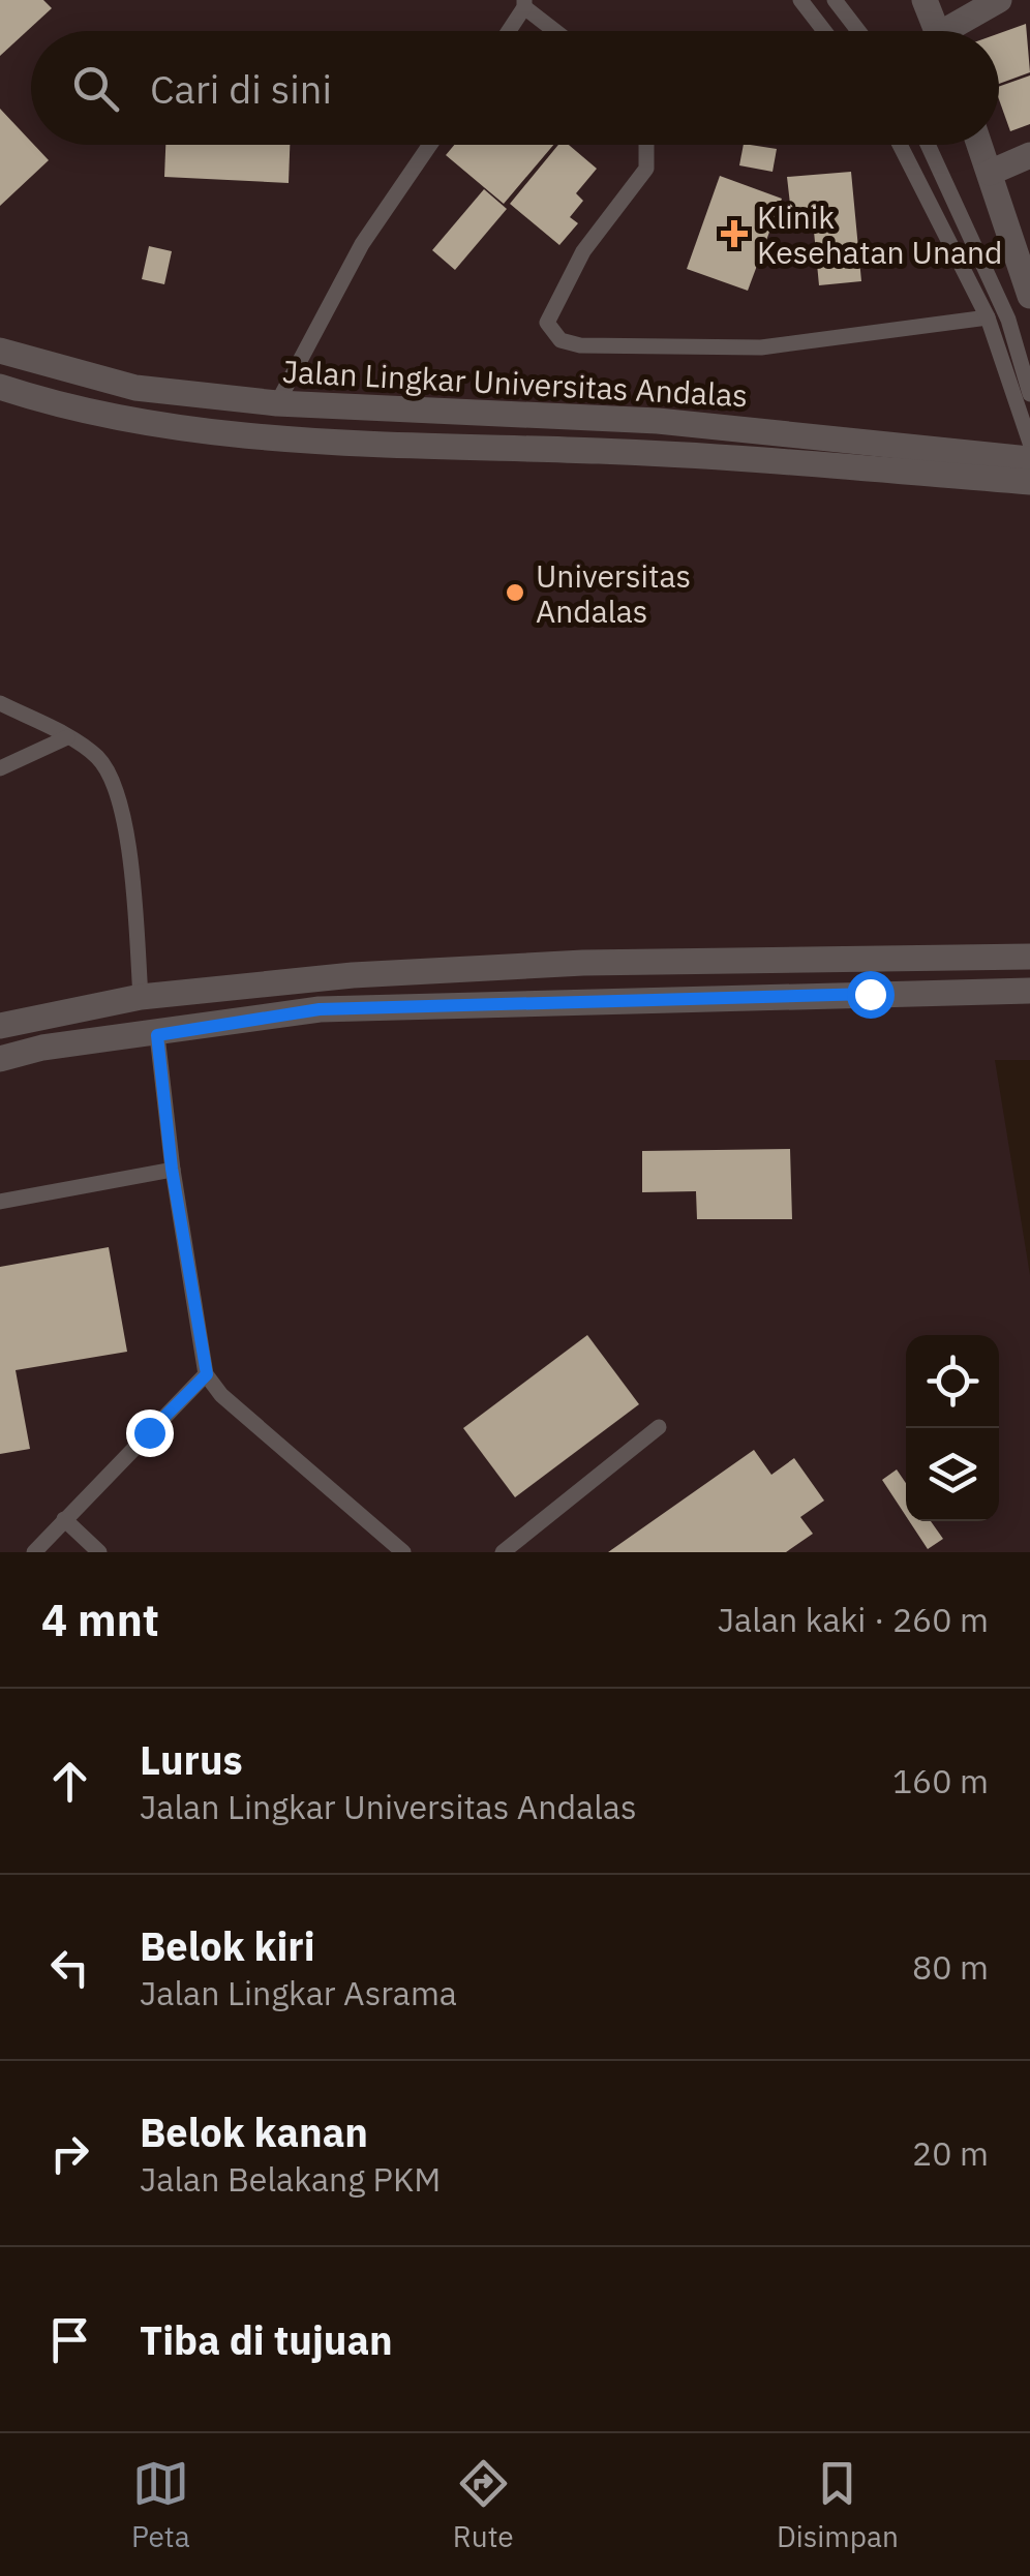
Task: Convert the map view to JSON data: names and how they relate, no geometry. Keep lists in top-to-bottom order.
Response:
{
  "streets": {
    "street": ["Jalan Lingkar Universitas Andalas"]
  },
  "places": {
    "health": ["Klinik Kesehatan Unand"],
    "other": ["Universitas Andalas"]
  },
  "page": {
    "search": "Cari di sini",
    "heading": ["4 mnt", "Jalan kaki · 260 m"],
    "list": [
      ["Lurus", "Jalan Lingkar Universitas Andalas", "160 m"],
      ["Belok kiri", "Jalan Lingkar Asrama", "80 m"],
      ["Belok kanan", "Jalan Belakang PKM", "20 m"],
      "Tiba di tujuan"
    ],
    "nav": ["Peta", "Rute", "Disimpan"]
  }
}
